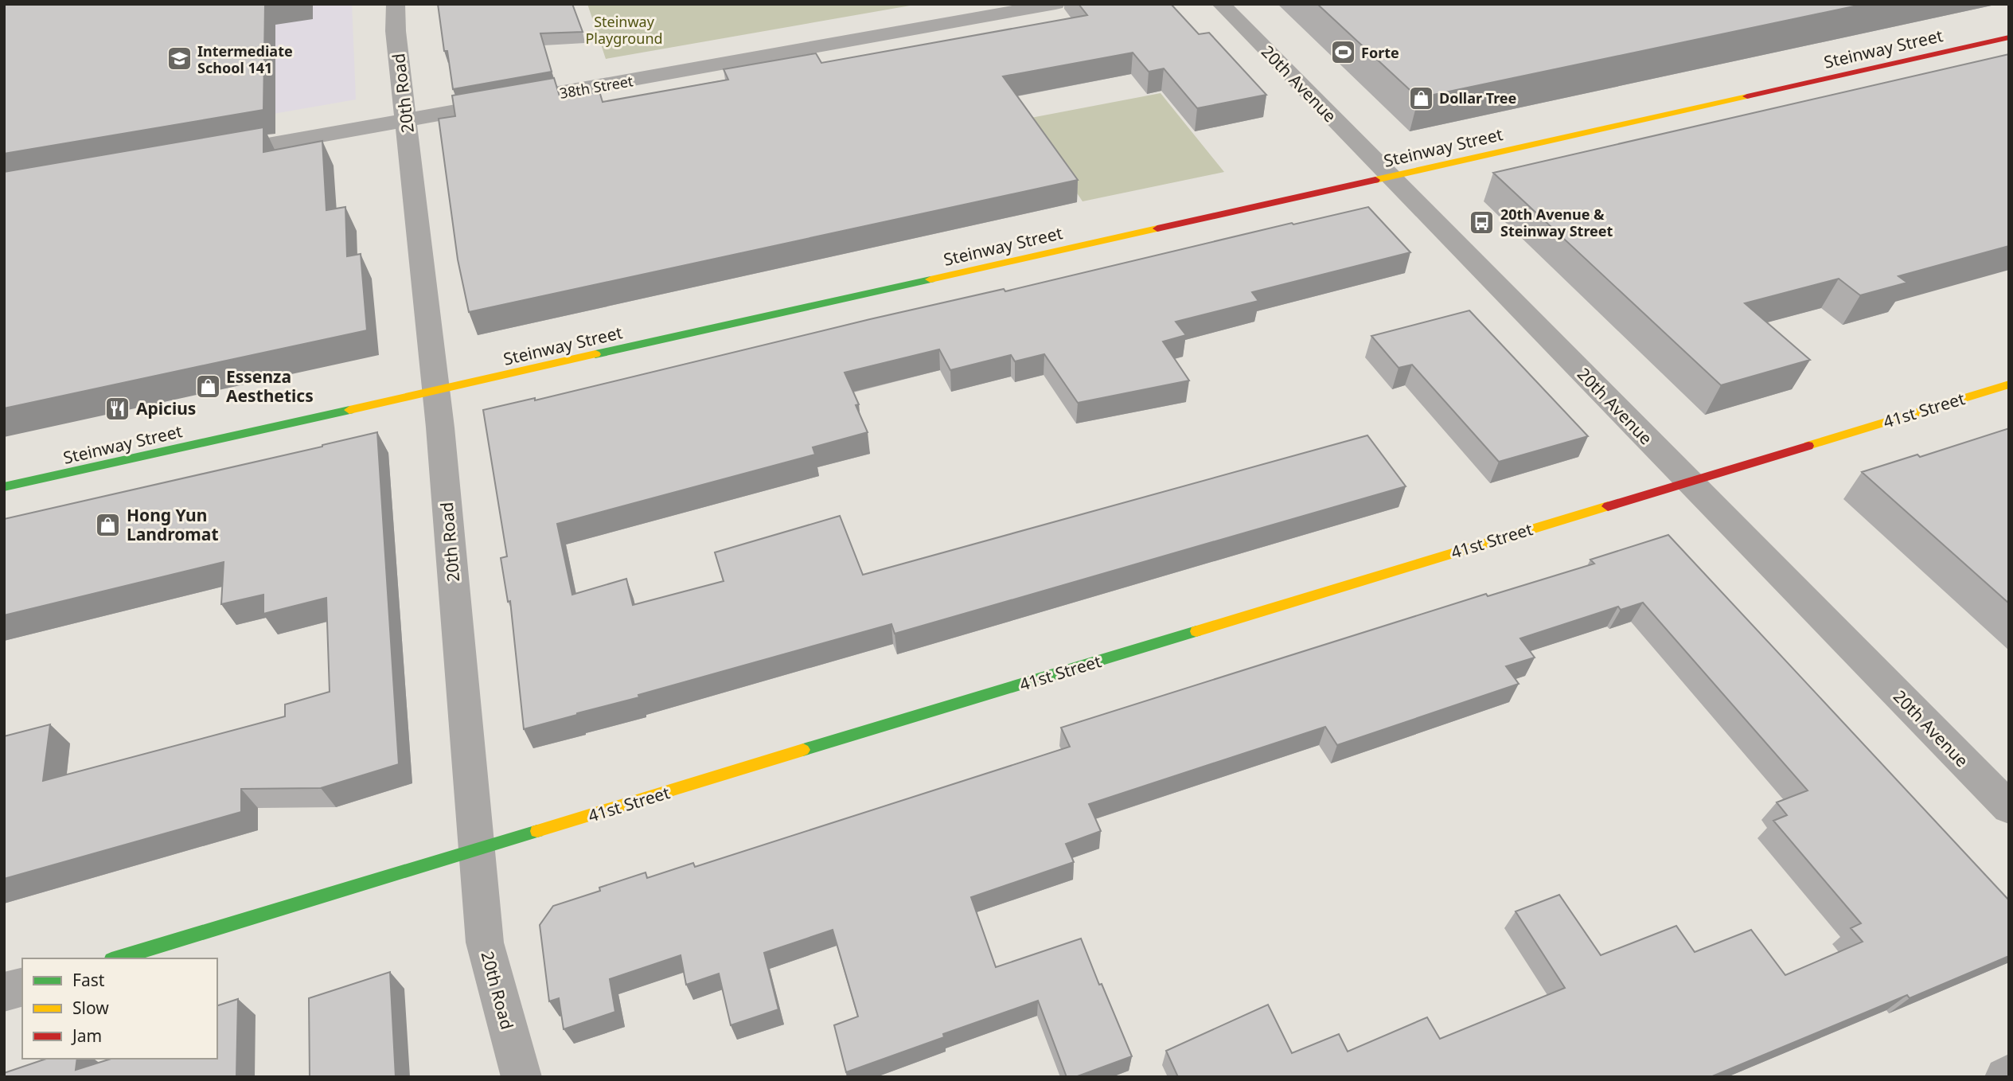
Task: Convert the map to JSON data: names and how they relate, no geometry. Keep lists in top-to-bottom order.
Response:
{
  "streets": {
    "street": [
      "Steinway Street",
      "20th Avenue",
      "38th Street",
      "20th Road",
      "41st Street"
    ]
  },
  "crossings": [
    ["Steinway Street", "20th Avenue"],
    ["Steinway Street", "20th Road"],
    ["20th Avenue", "41st Street"],
    ["38th Street", "20th Road"],
    ["20th Road", "41st Street"]
  ],
  "parks": ["Steinway Playground"],
  "places": {
    "sports": ["Forte"],
    "school or university": ["Intermediate School 141"],
    "shop": ["Dollar Tree", "Essenza Aesthetics", "Hong Yun Landromat"],
    "bus stop": ["20th Avenue & Steinway Street"],
    "restaurant": ["Apicius"]
  },
  "legend": ["Fast", "Slow", "Jam"]
}
